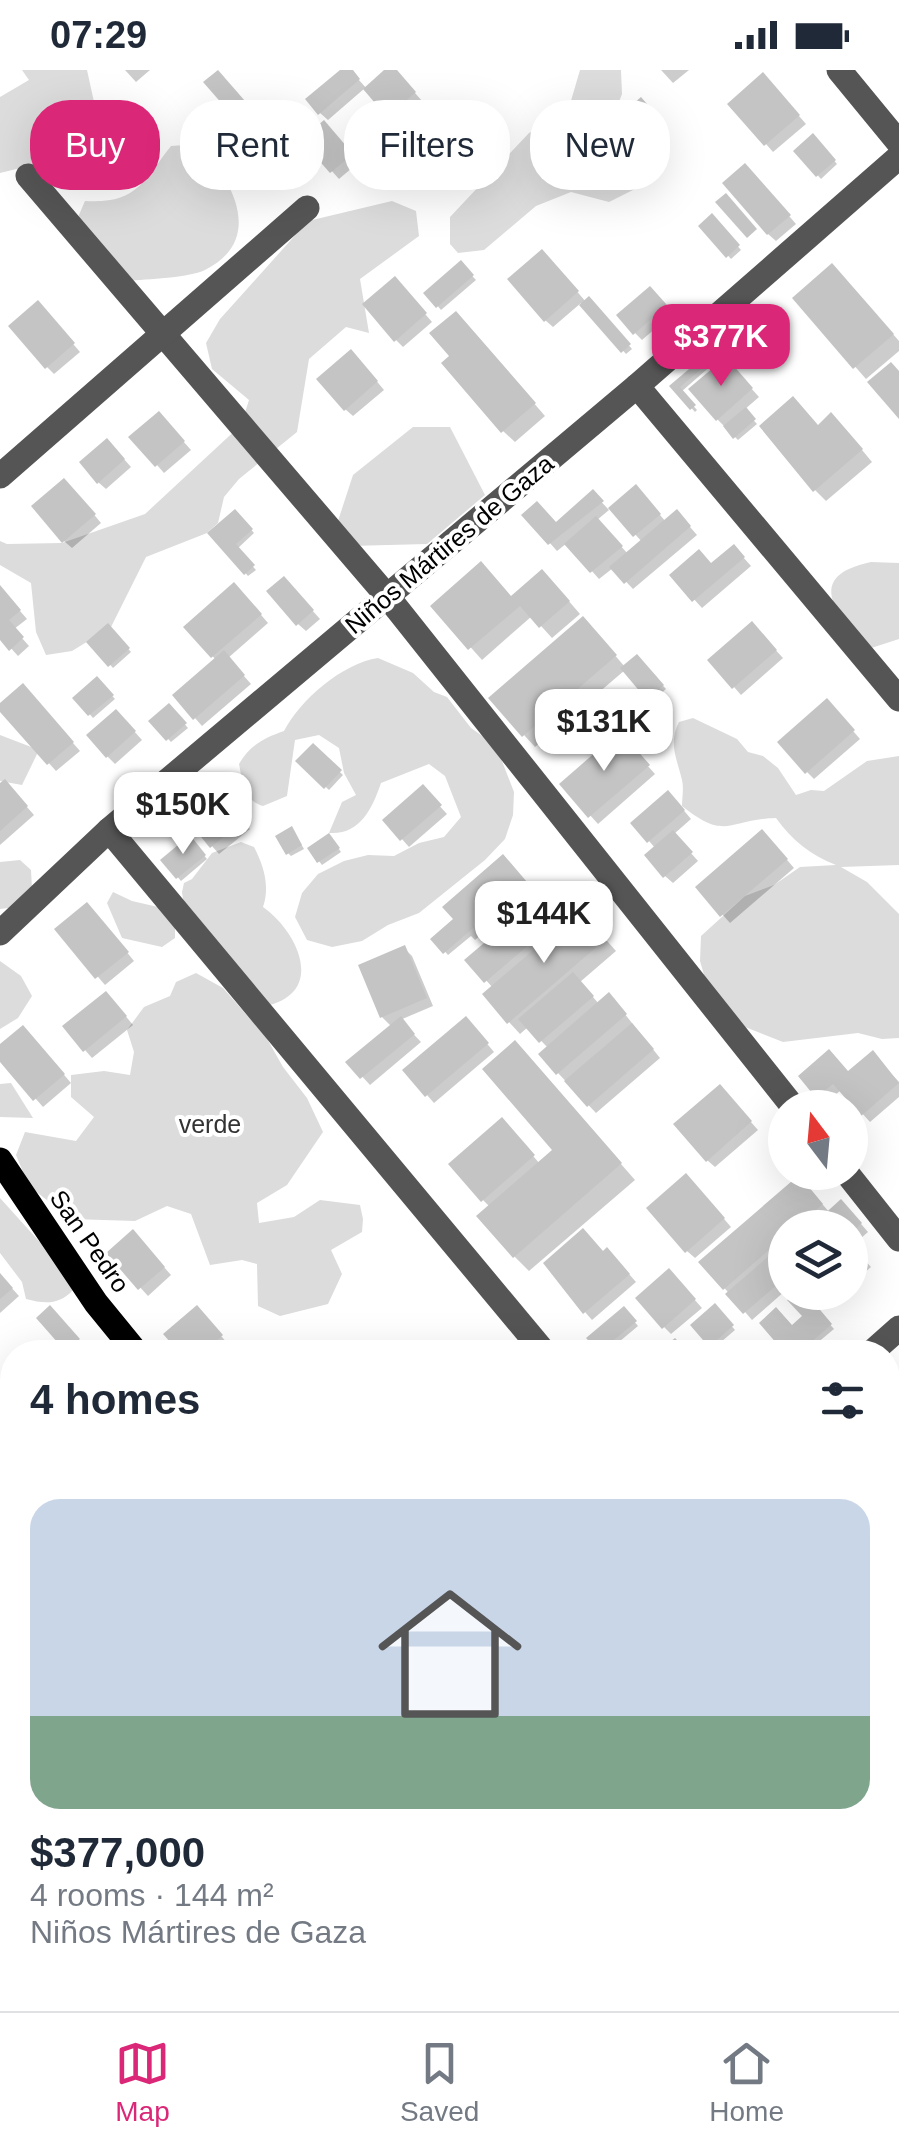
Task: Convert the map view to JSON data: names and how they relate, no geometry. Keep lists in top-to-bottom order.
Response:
{
  "streets": {
    "main road": ["San Pedro"],
    "street": ["Niños Mártires de Gaza"]
  },
  "parks": ["verde"],
  "north": "top",
  "page": {
    "status": "07:29",
    "chip": [
      "Buy",
      "Rent",
      "Filters",
      "New"
    ],
    "price": [
      "$377K",
      "$131K",
      "$150K",
      "$144K"
    ],
    "heading": "4 homes",
    "list": [
      {
        "name": "$377,000",
        "note": "4 rooms · 144 m² · Niños Mártires de Gaza"
      }
    ],
    "tabs": ["Map", "Saved", "Home"]
  }
}
